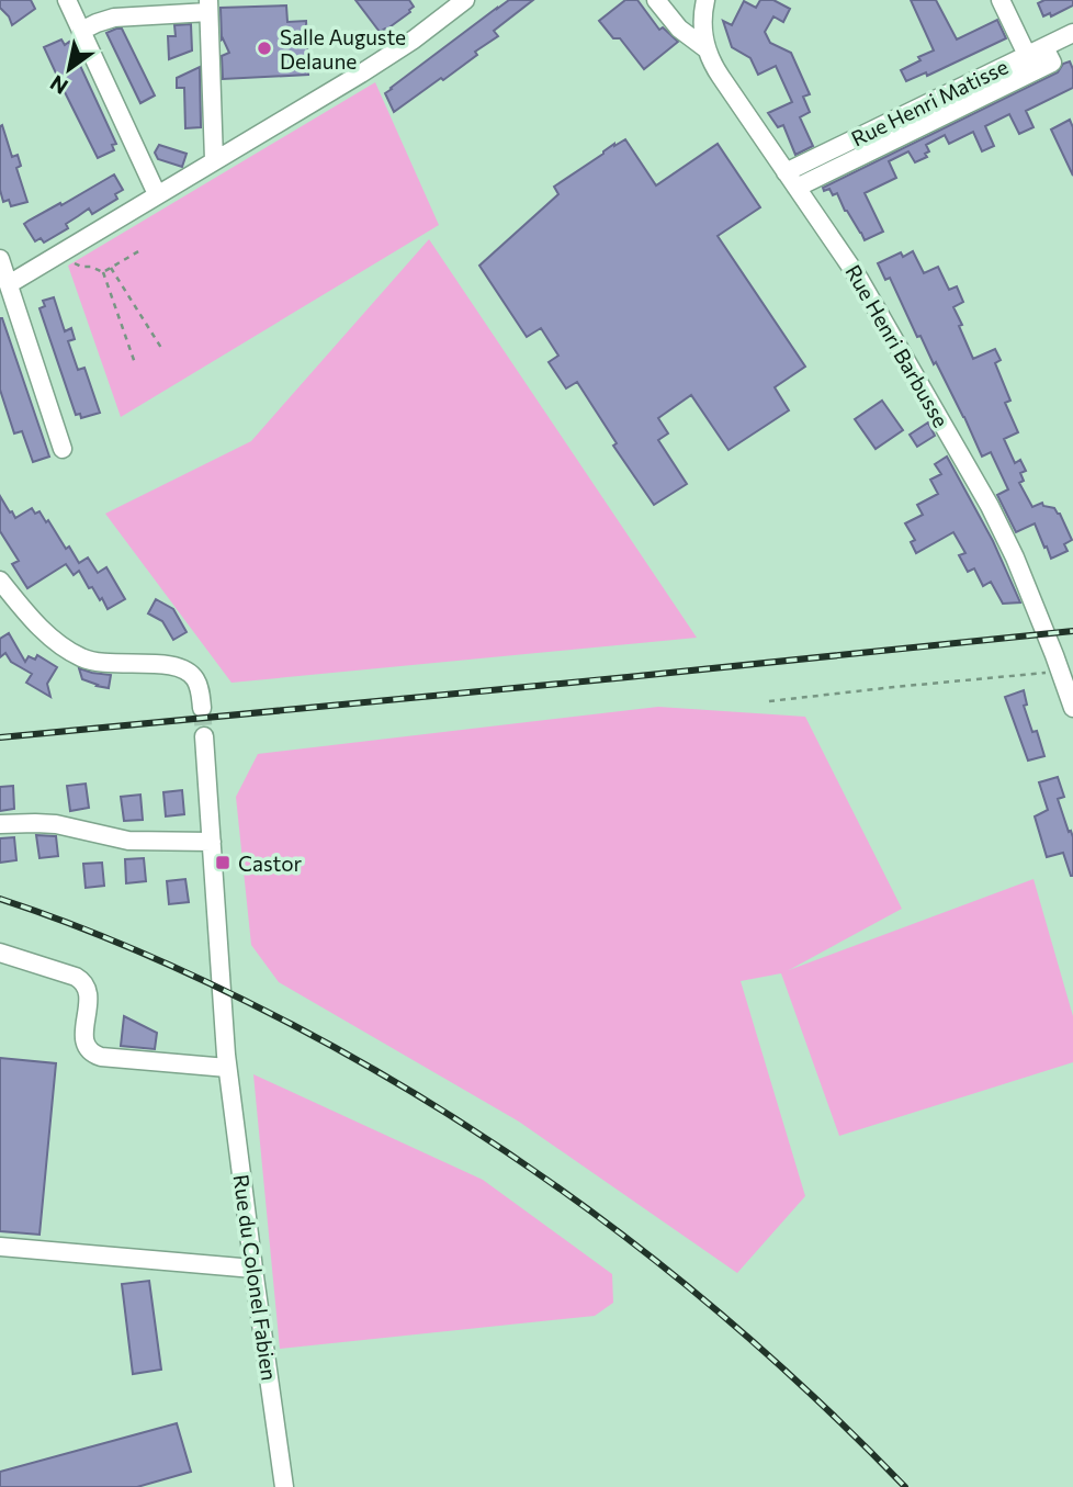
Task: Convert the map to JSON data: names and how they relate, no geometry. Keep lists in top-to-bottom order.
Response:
{
  "streets": {
    "street": ["Rue Henri Matisse", "Rue Henri Barbusse", "Rue du Colonel Fabien"]
  },
  "crossings": [
    ["Rue Henri Matisse", "Rue Henri Barbusse"]
  ],
  "places": {
    "other": ["Salle Auguste Delaune"],
    "transit": ["Castor"]
  },
  "north": "bottom left"
}
